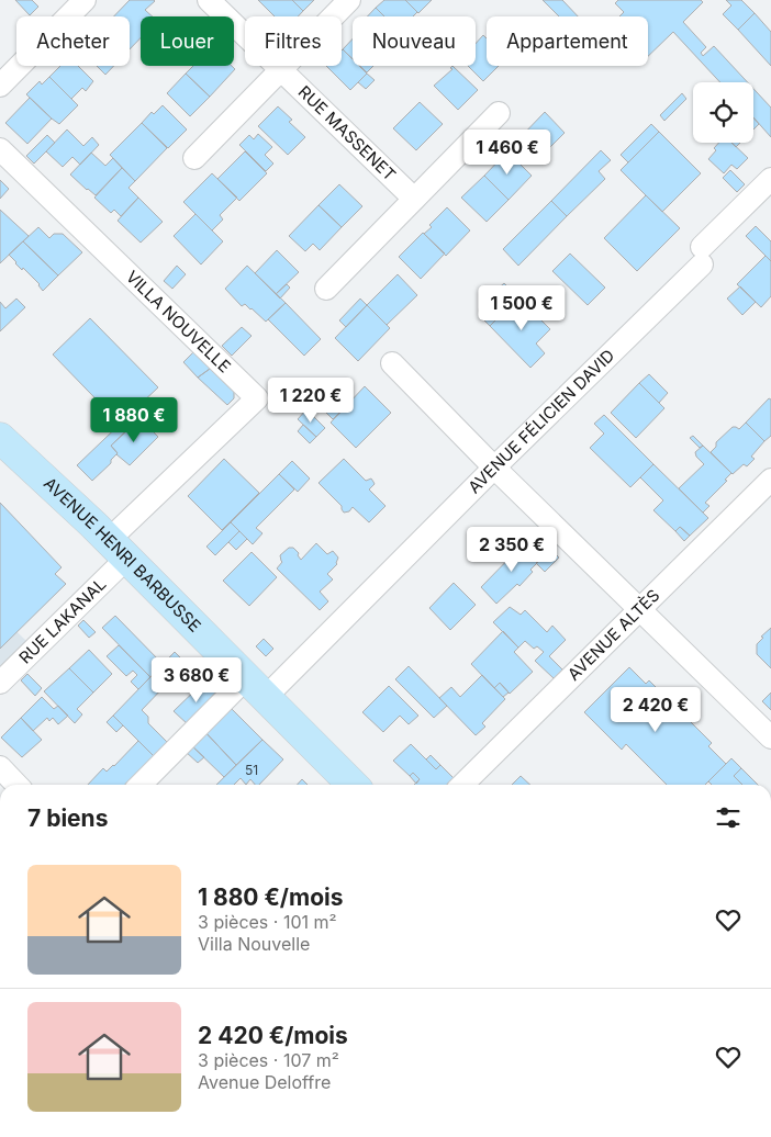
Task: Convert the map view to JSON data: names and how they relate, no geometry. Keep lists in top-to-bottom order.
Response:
{
  "streets": {
    "main road": ["AVENUE HENRI BARBUSSE"],
    "street": [
      "RUE MASSENET",
      "VILLA NOUVELLE",
      "AVENUE FÉLICIEN DAVID",
      "RUE LAKANAL",
      "AVENUE ALTÈS"
    ]
  },
  "crossings": [
    ["VILLA NOUVELLE", "AVENUE HENRI BARBUSSE"],
    ["VILLA NOUVELLE", "RUE LAKANAL"],
    ["AVENUE FÉLICIEN DAVID", "AVENUE HENRI BARBUSSE"],
    ["AVENUE HENRI BARBUSSE", "RUE LAKANAL"]
  ],
  "house_numbers": ["51"],
  "page": {
    "chip": [
      "Acheter",
      "Louer",
      "Filtres",
      "Nouveau",
      "Appartement"
    ],
    "price": [
      "1 460 €",
      "1 500 €",
      "1 220 €",
      "1 880 €",
      "2 350 €",
      "3 680 €",
      "2 420 €"
    ],
    "heading": "7 biens",
    "list": [
      {
        "name": "1 880 €/mois",
        "note": "3 pièces · 101 m² · Villa Nouvelle"
      },
      {
        "name": "2 420 €/mois",
        "note": "3 pièces · 107 m² · Avenue Deloffre"
      }
    ]
  }
}
